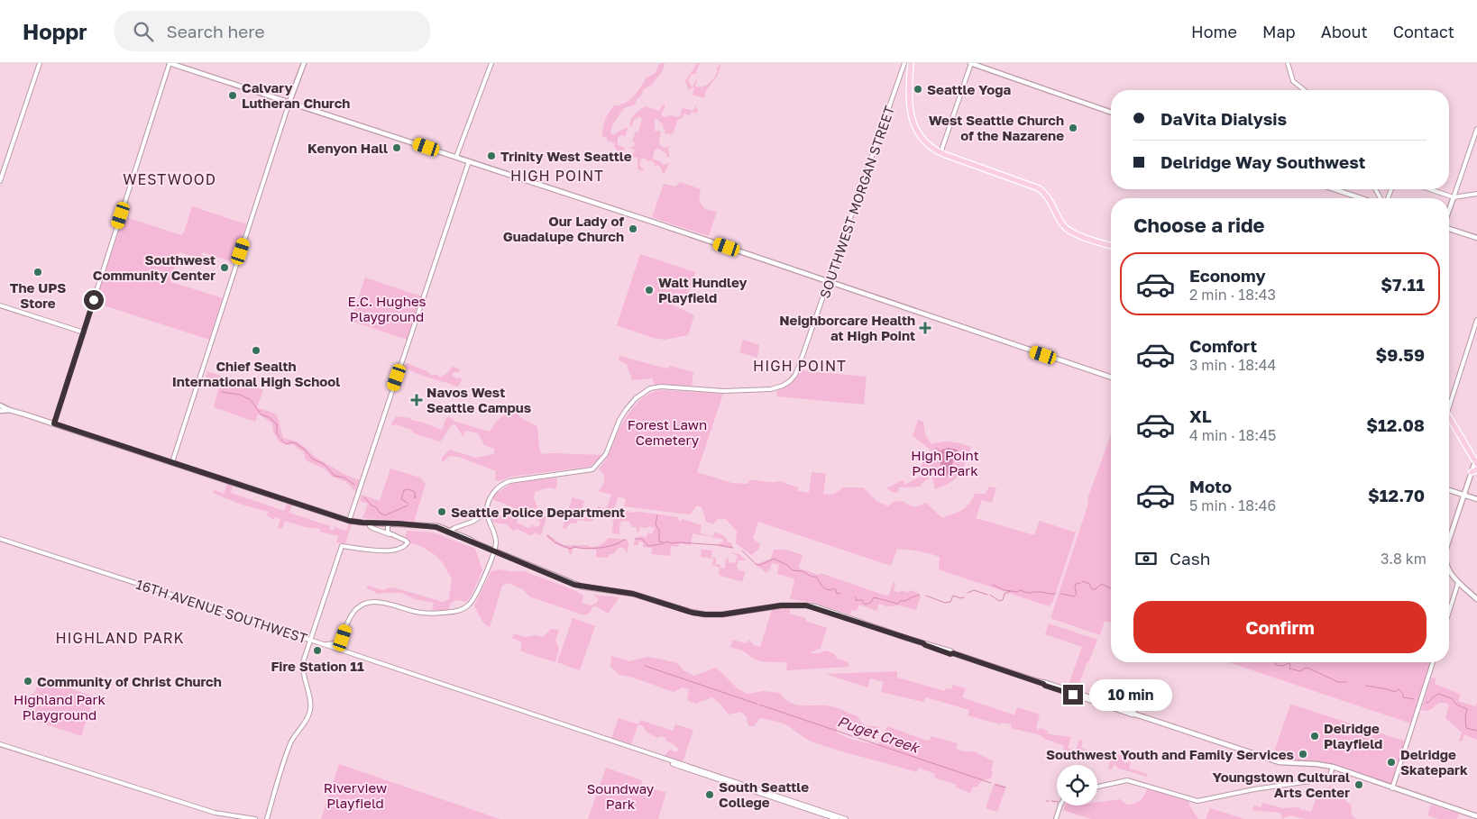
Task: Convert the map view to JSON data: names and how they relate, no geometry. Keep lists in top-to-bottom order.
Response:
{
  "streets": {
    "street": ["SOUTHWEST MORGAN STREET", "16TH AVENUE SOUTHWEST"]
  },
  "districts": [
    "HIGH POINT",
    "WESTWOOD",
    "HIGH POINT",
    "HIGHLAND PARK"
  ],
  "water": ["Puget Creek"],
  "parks": [
    "E.C. Hughes Playground",
    "Forest Lawn Cemetery",
    "High Point Pond Park",
    "Highland Park Playground",
    "Riverview Playfield",
    "Soundway Park"
  ],
  "places": {
    "other": [
      "Seattle Yoga",
      "Calvary Lutheran Church",
      "West Seattle Church of the Nazarene",
      "Kenyon Hall",
      "Trinity West Seattle",
      "Our Lady of Guadalupe Church",
      "Southwest Community Center",
      "The UPS Store",
      "Walt Hundley Playfield",
      "Chief Sealth International High School",
      "Seattle Police Department",
      "Fire Station 11",
      "Community of Christ Church",
      "Delridge Playfield",
      "Southwest Youth and Family Services",
      "Delridge Skatepark",
      "Youngstown Cultural Arts Center",
      "South Seattle College"
    ],
    "health": ["Neighborcare Health at High Point", "Navos West Seattle Campus"]
  },
  "page": {
    "header": "Hoppr",
    "search": "Search here",
    "nav": [
      "Home",
      "Map",
      "About",
      "Contact"
    ],
    "banner": ["DaVita Dialysis", "Delridge Way Southwest"],
    "heading": "Choose a ride",
    "list": [
      {
        "name": "Economy",
        "note": "2 min · 18:43",
        "value": "$7.11"
      },
      {
        "name": "Comfort",
        "note": "3 min · 18:44",
        "value": "$9.59"
      },
      {
        "name": "XL",
        "note": "4 min · 18:45",
        "value": "$12.08"
      },
      {
        "name": "Moto",
        "note": "5 min · 18:46",
        "value": "$12.70"
      }
    ],
    "pay": ["Cash", "3.8 km"],
    "buttons": "Confirm",
    "bubble": "10 min"
  }
}
